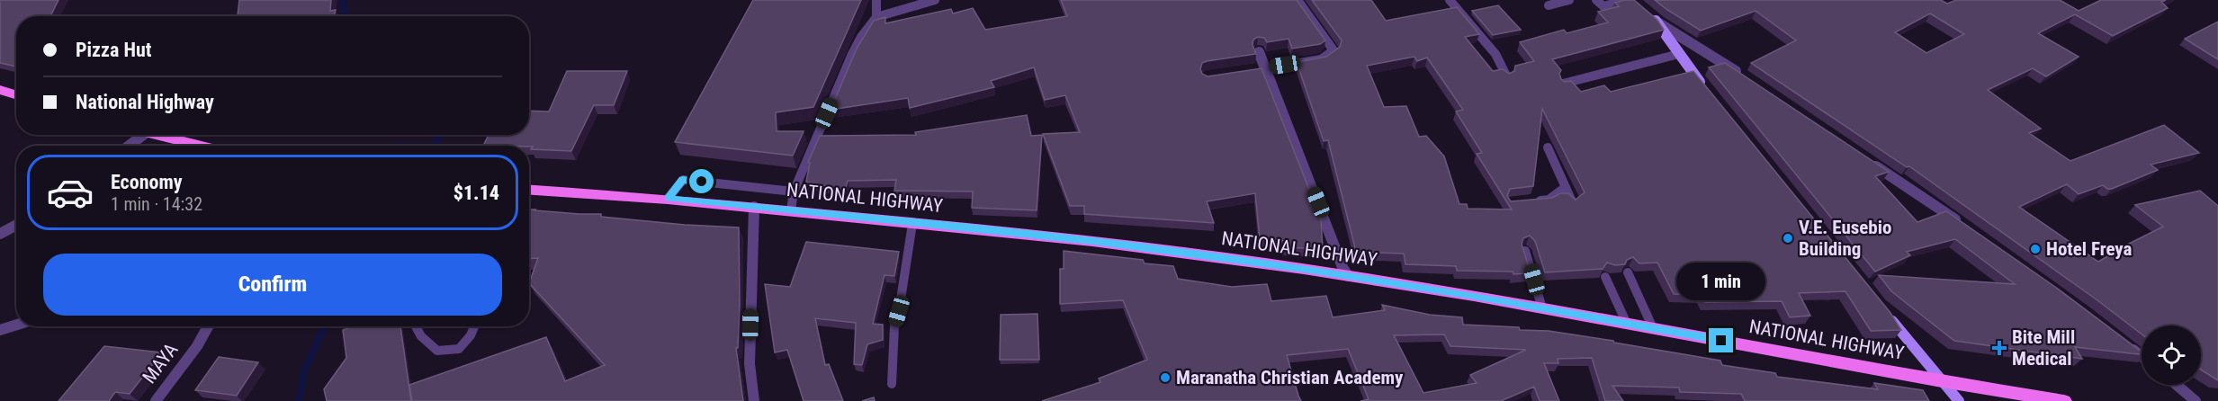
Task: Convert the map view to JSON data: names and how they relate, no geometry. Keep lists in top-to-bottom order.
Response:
{
  "streets": {
    "main road": ["NATIONAL HIGHWAY"],
    "street": ["MAYA"]
  },
  "places": {
    "other": ["V.E. Eusebio Building", "Hotel Freya", "Maranatha Christian Academy"],
    "health": ["Bite Mill Medical"]
  },
  "page": {
    "banner": ["Pizza Hut", "National Highway"],
    "list": [
      {
        "name": "Economy",
        "note": "1 min · 14:32",
        "value": "$1.14"
      }
    ],
    "buttons": "Confirm",
    "bubble": "1 min"
  }
}
